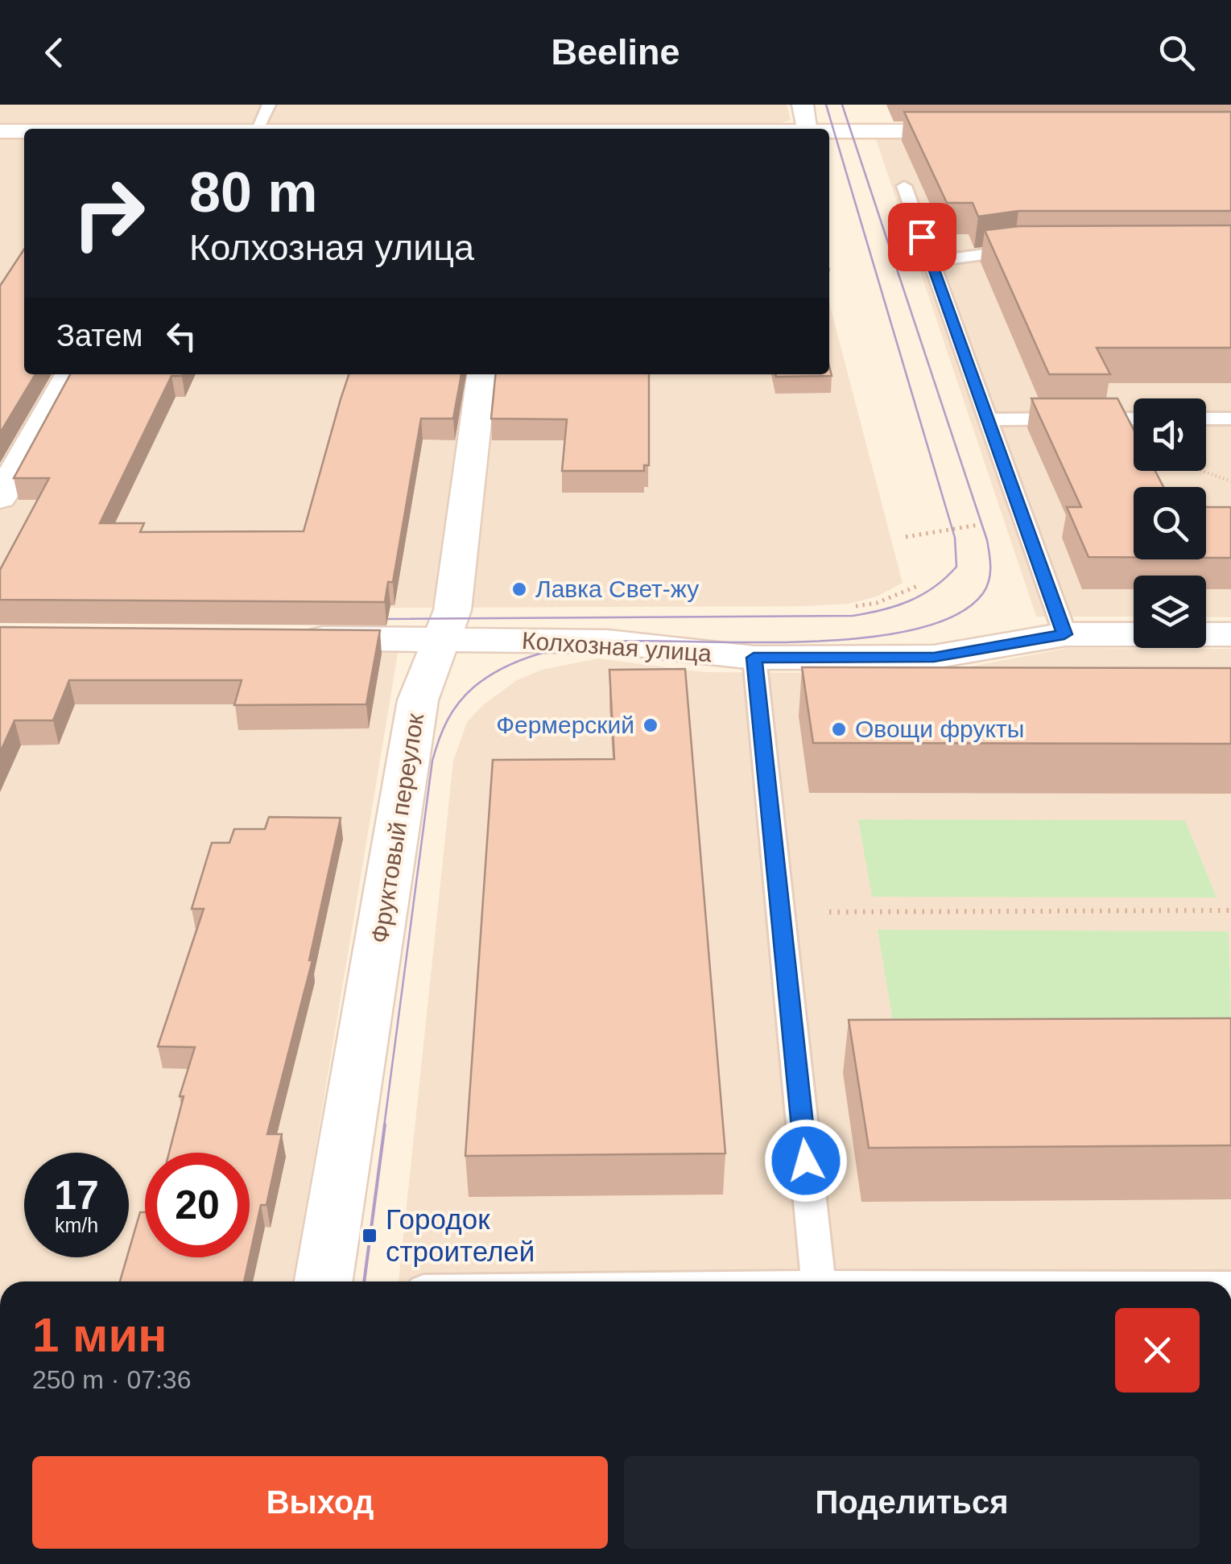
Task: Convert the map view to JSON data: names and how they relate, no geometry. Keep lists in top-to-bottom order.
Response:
{
  "streets": {
    "street": ["Колхозная улица", "Фруктовый переулок"]
  },
  "crossings": [
    ["Колхозная улица", "Фруктовый переулок"]
  ],
  "places": {
    "other": ["Лавка Свет-жу", "Фермерский", "Овощи фрукты"],
    "transit": ["Городок строителей"]
  },
  "page": {
    "header": "Beeline",
    "turn": ["80 m", "Колхозная улица"],
    "then": "Затем",
    "speed": "17 km/h",
    "limit": "20",
    "heading": ["1 мин", "250 m · 07:36"],
    "buttons": ["Выход", "Поделиться"]
  }
}
